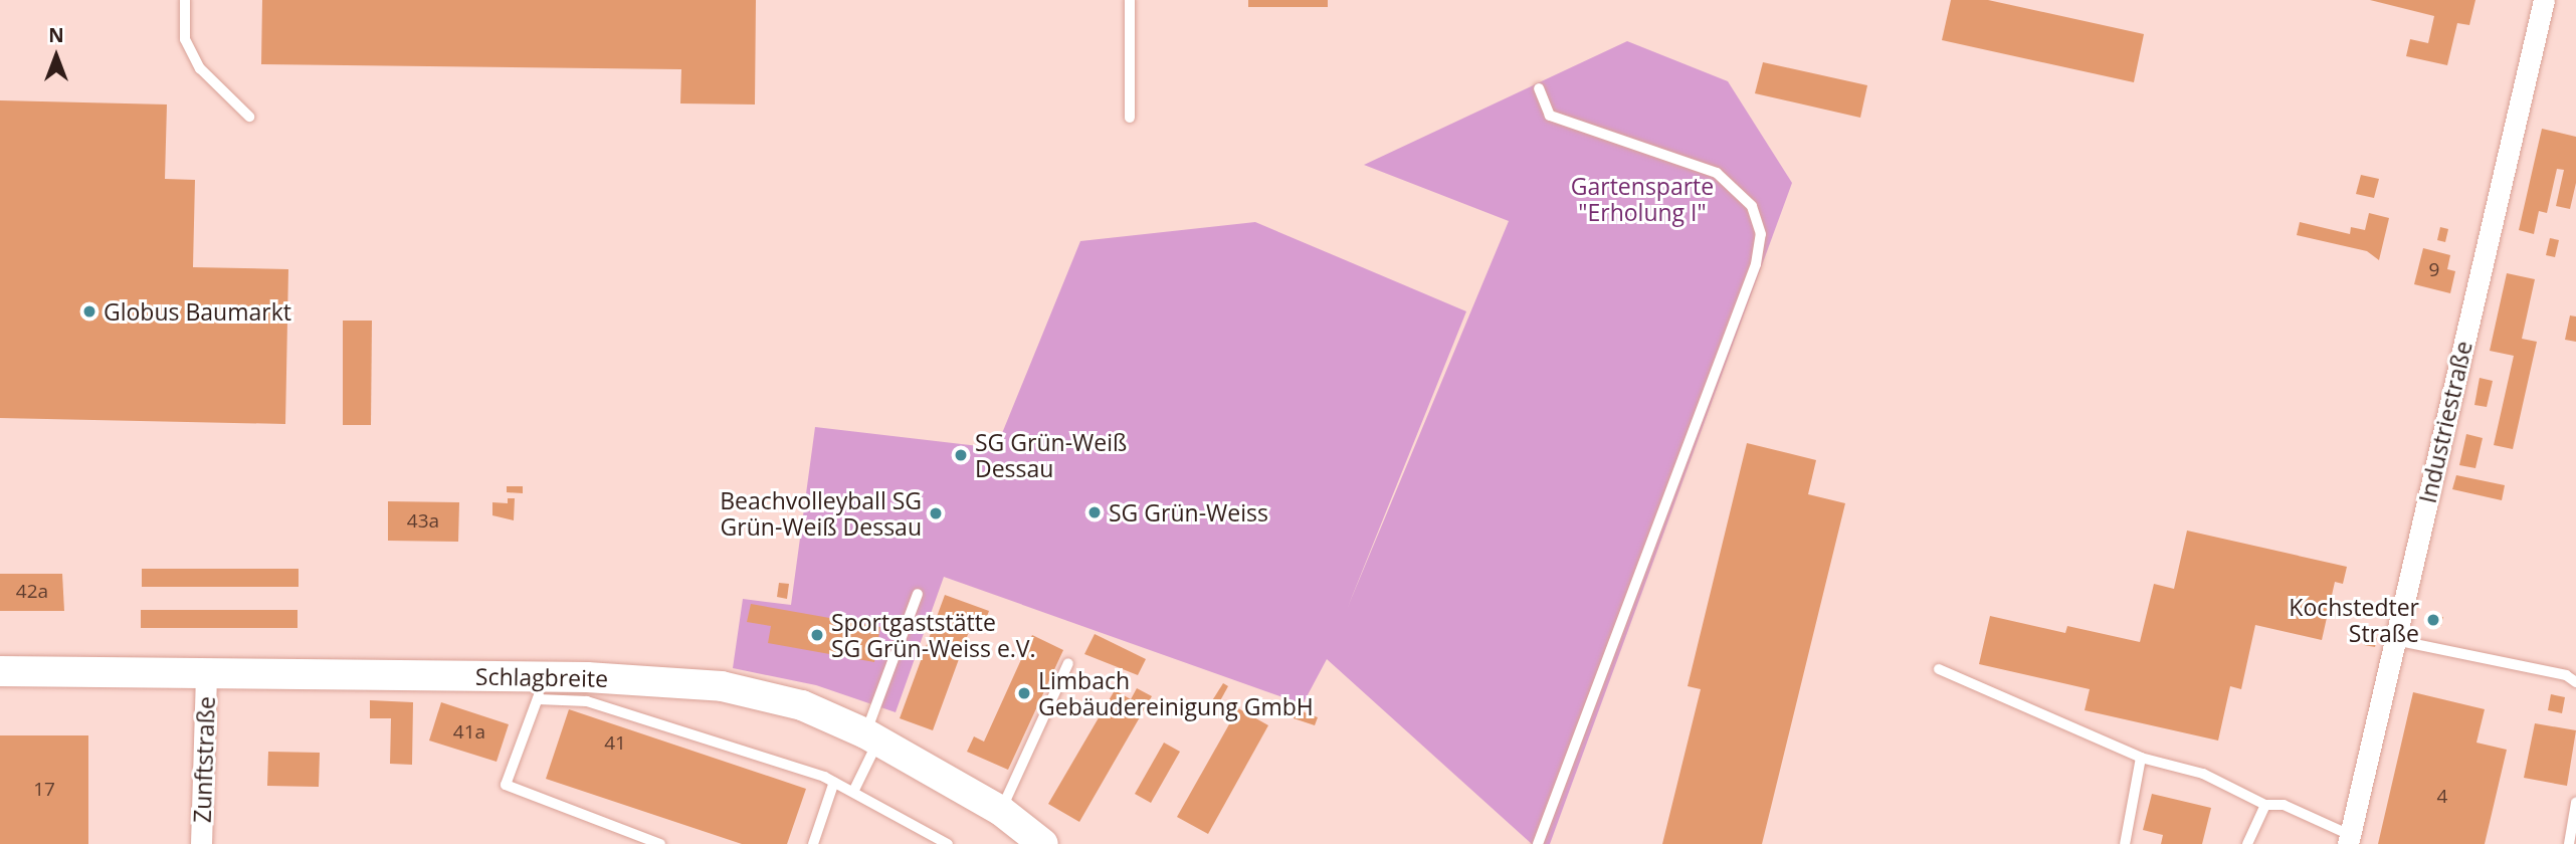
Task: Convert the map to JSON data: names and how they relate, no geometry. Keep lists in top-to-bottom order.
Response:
{
  "streets": {
    "street": ["Industriestraße", "Schlagbreite", "Zunftstraße"]
  },
  "crossings": [
    ["Schlagbreite", "Zunftstraße"]
  ],
  "parks": ["Gartensparte \"Erholung I\""],
  "places": [
    "Globus Baumarkt",
    "SG Grün-Weiß Dessau",
    "SG Grün-Weiss",
    "Beachvolleyball SG Grün-Weiß Dessau",
    "Kochstedter Straße",
    "Sportgaststätte SG Grün-Weiss e.V.",
    "Limbach Gebäudereinigung GmbH"
  ],
  "house_numbers": [
    "9",
    "43a",
    "42a",
    "41a",
    "41",
    "17",
    "4"
  ],
  "north": "top"
}
